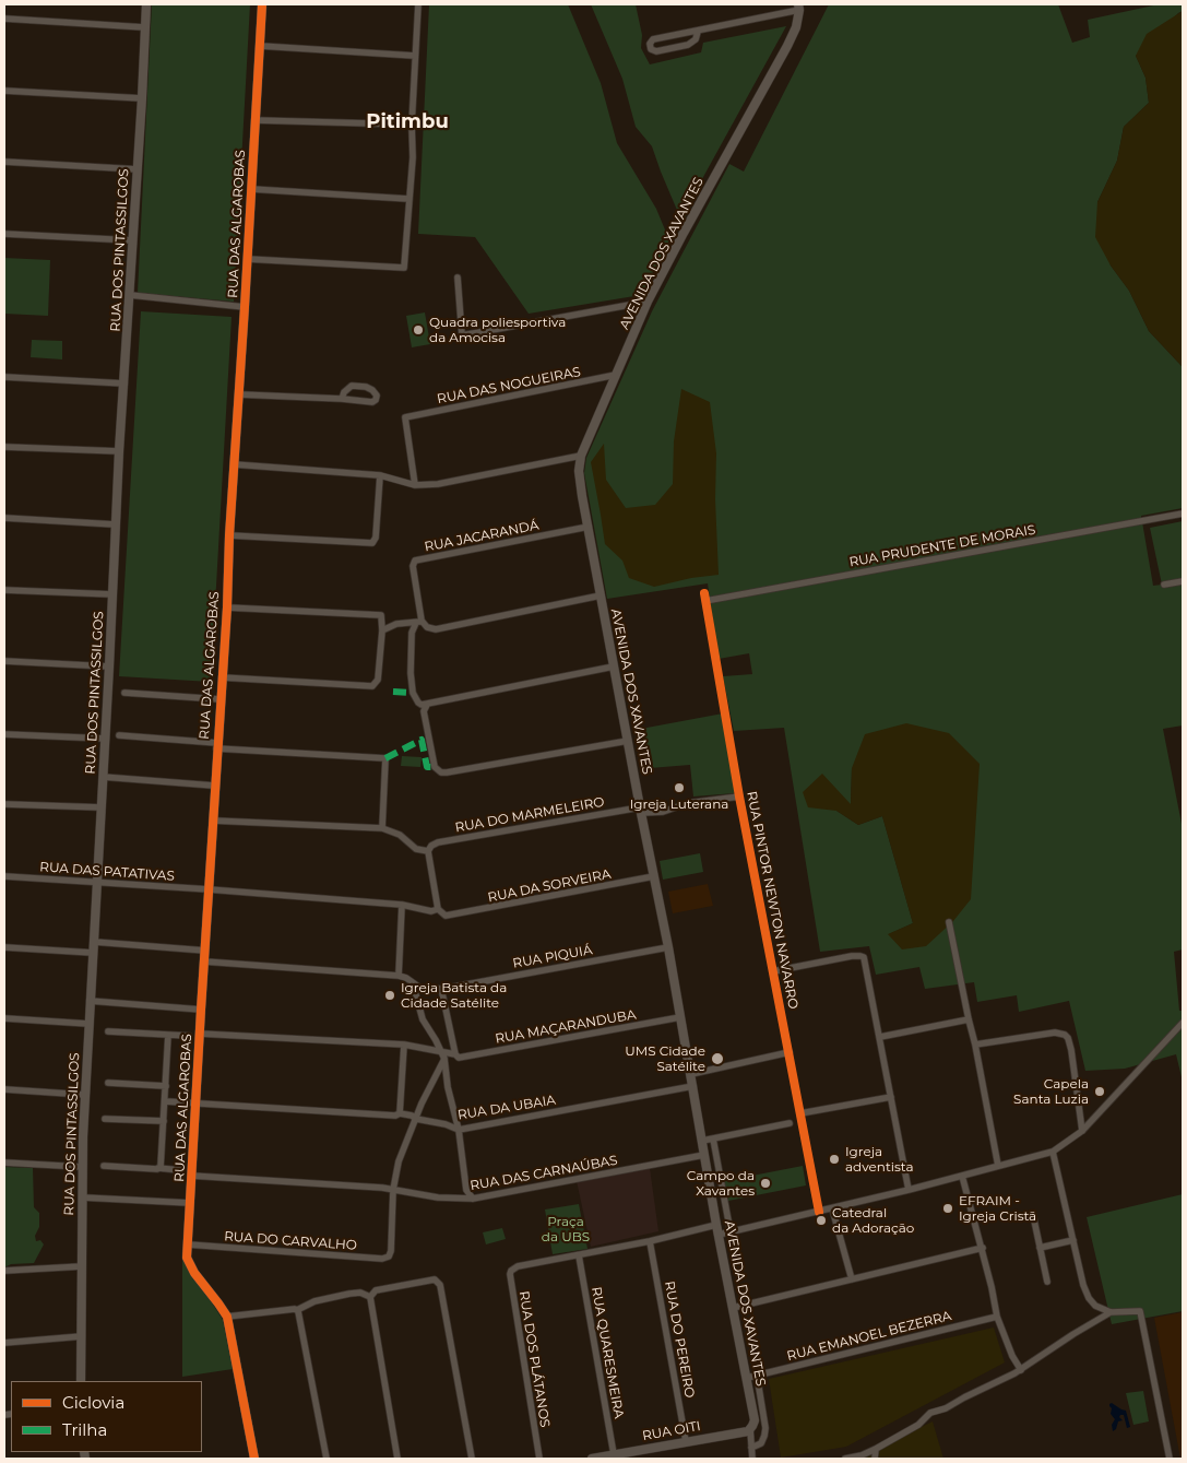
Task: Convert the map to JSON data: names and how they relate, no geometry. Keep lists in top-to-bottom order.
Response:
{
  "streets": {
    "street": [
      "RUA DAS ALGAROBAS",
      "RUA DOS PINTASSILGOS",
      "AVENIDA DOS XAVANTES",
      "RUA DAS NOGUEIRAS",
      "RUA JACARANDÁ",
      "RUA PRUDENTE DE MORAIS",
      "RUA DO MARMELEIRO",
      "RUA DAS PATATIVAS",
      "RUA DA SORVEIRA",
      "RUA PINTOR NEWTON NAVARRO",
      "RUA PIQUIÁ",
      "RUA MAÇARANDUBA",
      "RUA DA UBAIA",
      "RUA DAS CARNAÚBAS",
      "RUA DO CARVALHO",
      "RUA EMANOEL BEZERRA",
      "RUA DO PEREIRO",
      "RUA QUARESMEIRA",
      "RUA DOS PLÁTANOS",
      "RUA OITI"
    ]
  },
  "crossings": [
    ["RUA DAS ALGAROBAS", "RUA DAS PATATIVAS"],
    ["RUA DAS ALGAROBAS", "RUA DA UBAIA"],
    ["RUA DAS ALGAROBAS", "RUA DAS CARNAÚBAS"],
    ["RUA DAS ALGAROBAS", "RUA DO CARVALHO"],
    ["RUA DOS PINTASSILGOS", "RUA DAS PATATIVAS"],
    ["AVENIDA DOS XAVANTES", "RUA DAS NOGUEIRAS"],
    ["AVENIDA DOS XAVANTES", "RUA JACARANDÁ"],
    ["AVENIDA DOS XAVANTES", "RUA DO MARMELEIRO"],
    ["AVENIDA DOS XAVANTES", "RUA DA SORVEIRA"],
    ["AVENIDA DOS XAVANTES", "RUA PIQUIÁ"],
    ["AVENIDA DOS XAVANTES", "RUA MAÇARANDUBA"],
    ["AVENIDA DOS XAVANTES", "RUA DA UBAIA"],
    ["AVENIDA DOS XAVANTES", "RUA DAS CARNAÚBAS"],
    ["AVENIDA DOS XAVANTES", "RUA EMANOEL BEZERRA"],
    ["AVENIDA DOS XAVANTES", "RUA OITI"],
    ["RUA PRUDENTE DE MORAIS", "RUA PINTOR NEWTON NAVARRO"],
    ["RUA DO MARMELEIRO", "RUA PINTOR NEWTON NAVARRO"],
    ["RUA DAS CARNAÚBAS", "RUA DO CARVALHO"],
    ["RUA DO PEREIRO", "RUA OITI"],
    ["RUA QUARESMEIRA", "RUA DOS PLÁTANOS"],
    ["RUA QUARESMEIRA", "RUA OITI"]
  ],
  "districts": ["Pitimbu"],
  "parks": ["Praça da UBS"],
  "places": [
    "Quadra poliesportiva da Amocisa",
    "Igreja Luterana",
    "Igreja Batista da Cidade Satélite",
    "UMS Cidade Satélite",
    "Capela Santa Luzia",
    "Igreja adventista",
    "Campo da Xavantes",
    "EFRAIM - Igreja Cristã",
    "Catedral da Adoração"
  ],
  "legend": ["Ciclovia", "Trilha"]
}
